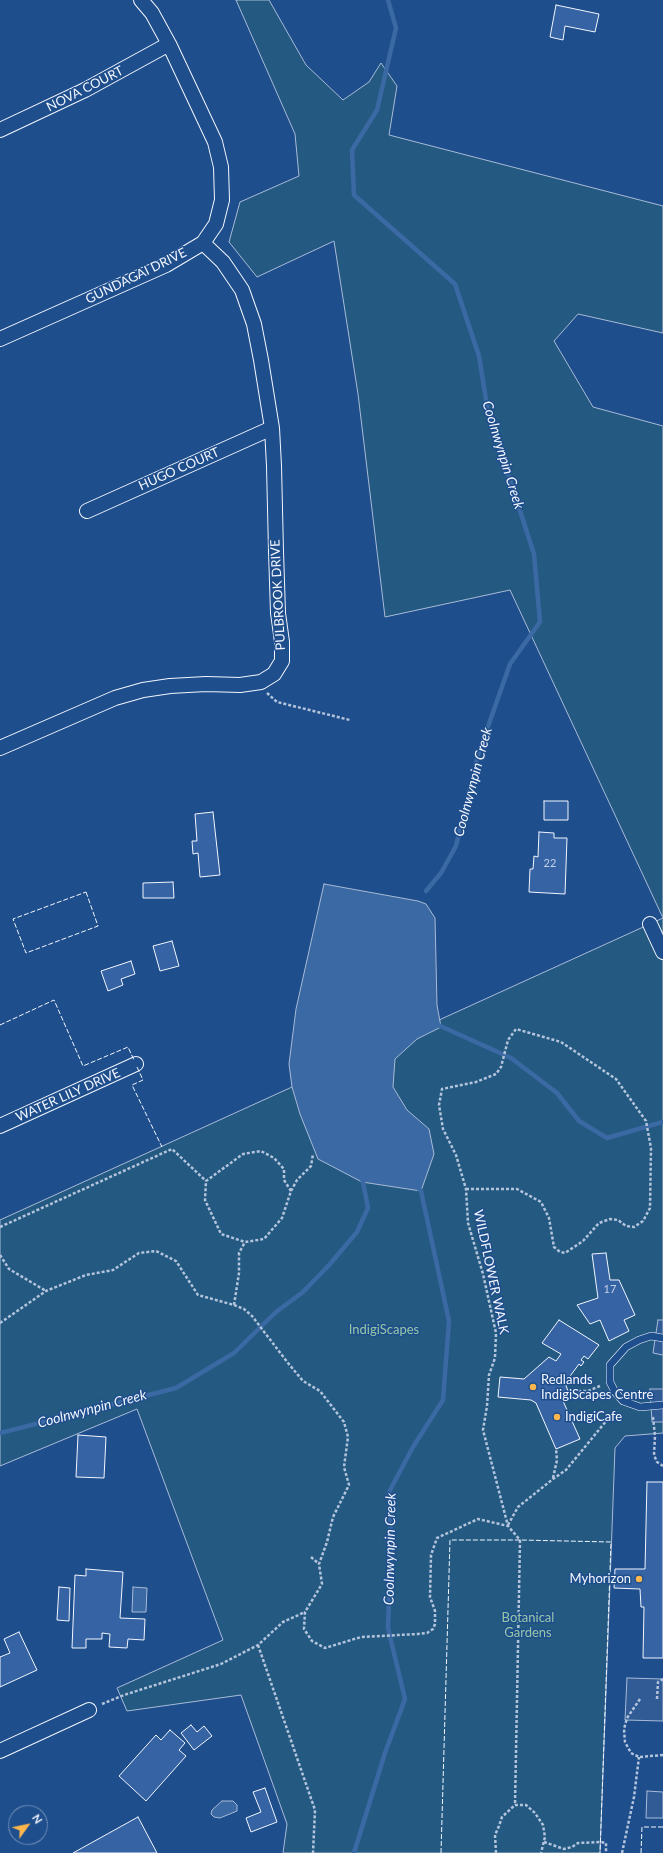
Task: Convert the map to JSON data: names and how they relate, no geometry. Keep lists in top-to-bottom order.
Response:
{
  "streets": {
    "street": [
      "NOVA COURT",
      "GUNDAGAI DRIVE",
      "HUGO COURT",
      "PULBROOK DRIVE",
      "WATER LILY DRIVE"
    ],
    "path": ["WILDFLOWER WALK"]
  },
  "crossings": [
    ["NOVA COURT", "GUNDAGAI DRIVE"],
    ["GUNDAGAI DRIVE", "PULBROOK DRIVE"],
    ["HUGO COURT", "PULBROOK DRIVE"]
  ],
  "water": ["Coolnwynpin Creek"],
  "parks": ["IndigiScapes", "Botanical Gardens"],
  "places": ["Redlands IndigiScapes Centre", "IndigiCafe", "Myhorizon"],
  "house_numbers": ["22", "17"],
  "north": "top right"
}
